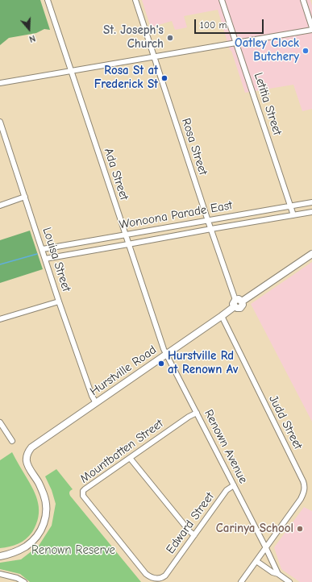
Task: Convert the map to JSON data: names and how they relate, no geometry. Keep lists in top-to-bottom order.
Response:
{
  "streets": {
    "main road": ["Hurstville Road"],
    "street": [
      "Letitia Street",
      "Rosa Street",
      "Ada Street",
      "Wonoona Parade East",
      "Louisa Street",
      "Judd Street",
      "Renown Avenue",
      "Mountbatten Street",
      "Edward Street"
    ]
  },
  "crossings": [
    ["Letitia Street", "Wonoona Parade East"],
    ["Rosa Street", "Wonoona Parade East"],
    ["Rosa Street", "Hurstville Road"],
    ["Ada Street", "Wonoona Parade East"],
    ["Ada Street", "Hurstville Road"],
    ["Ada Street", "Renown Avenue"],
    ["Wonoona Parade East", "Louisa Street"],
    ["Louisa Street", "Hurstville Road"],
    ["Hurstville Road", "Judd Street"],
    ["Hurstville Road", "Renown Avenue"],
    ["Judd Street", "Renown Avenue"],
    ["Renown Avenue", "Mountbatten Street"],
    ["Renown Avenue", "Edward Street"],
    ["Mountbatten Street", "Edward Street"]
  ],
  "parks": ["Renown Reserve"],
  "places": [
    "St. Joseph's Church",
    "Oatley Clock Butchery",
    "Rosa St at Frederick St",
    "Hurstville Rd at Renown Av",
    "Carinya School"
  ],
  "scale_bar": "100 m",
  "north": "bottom"
}
